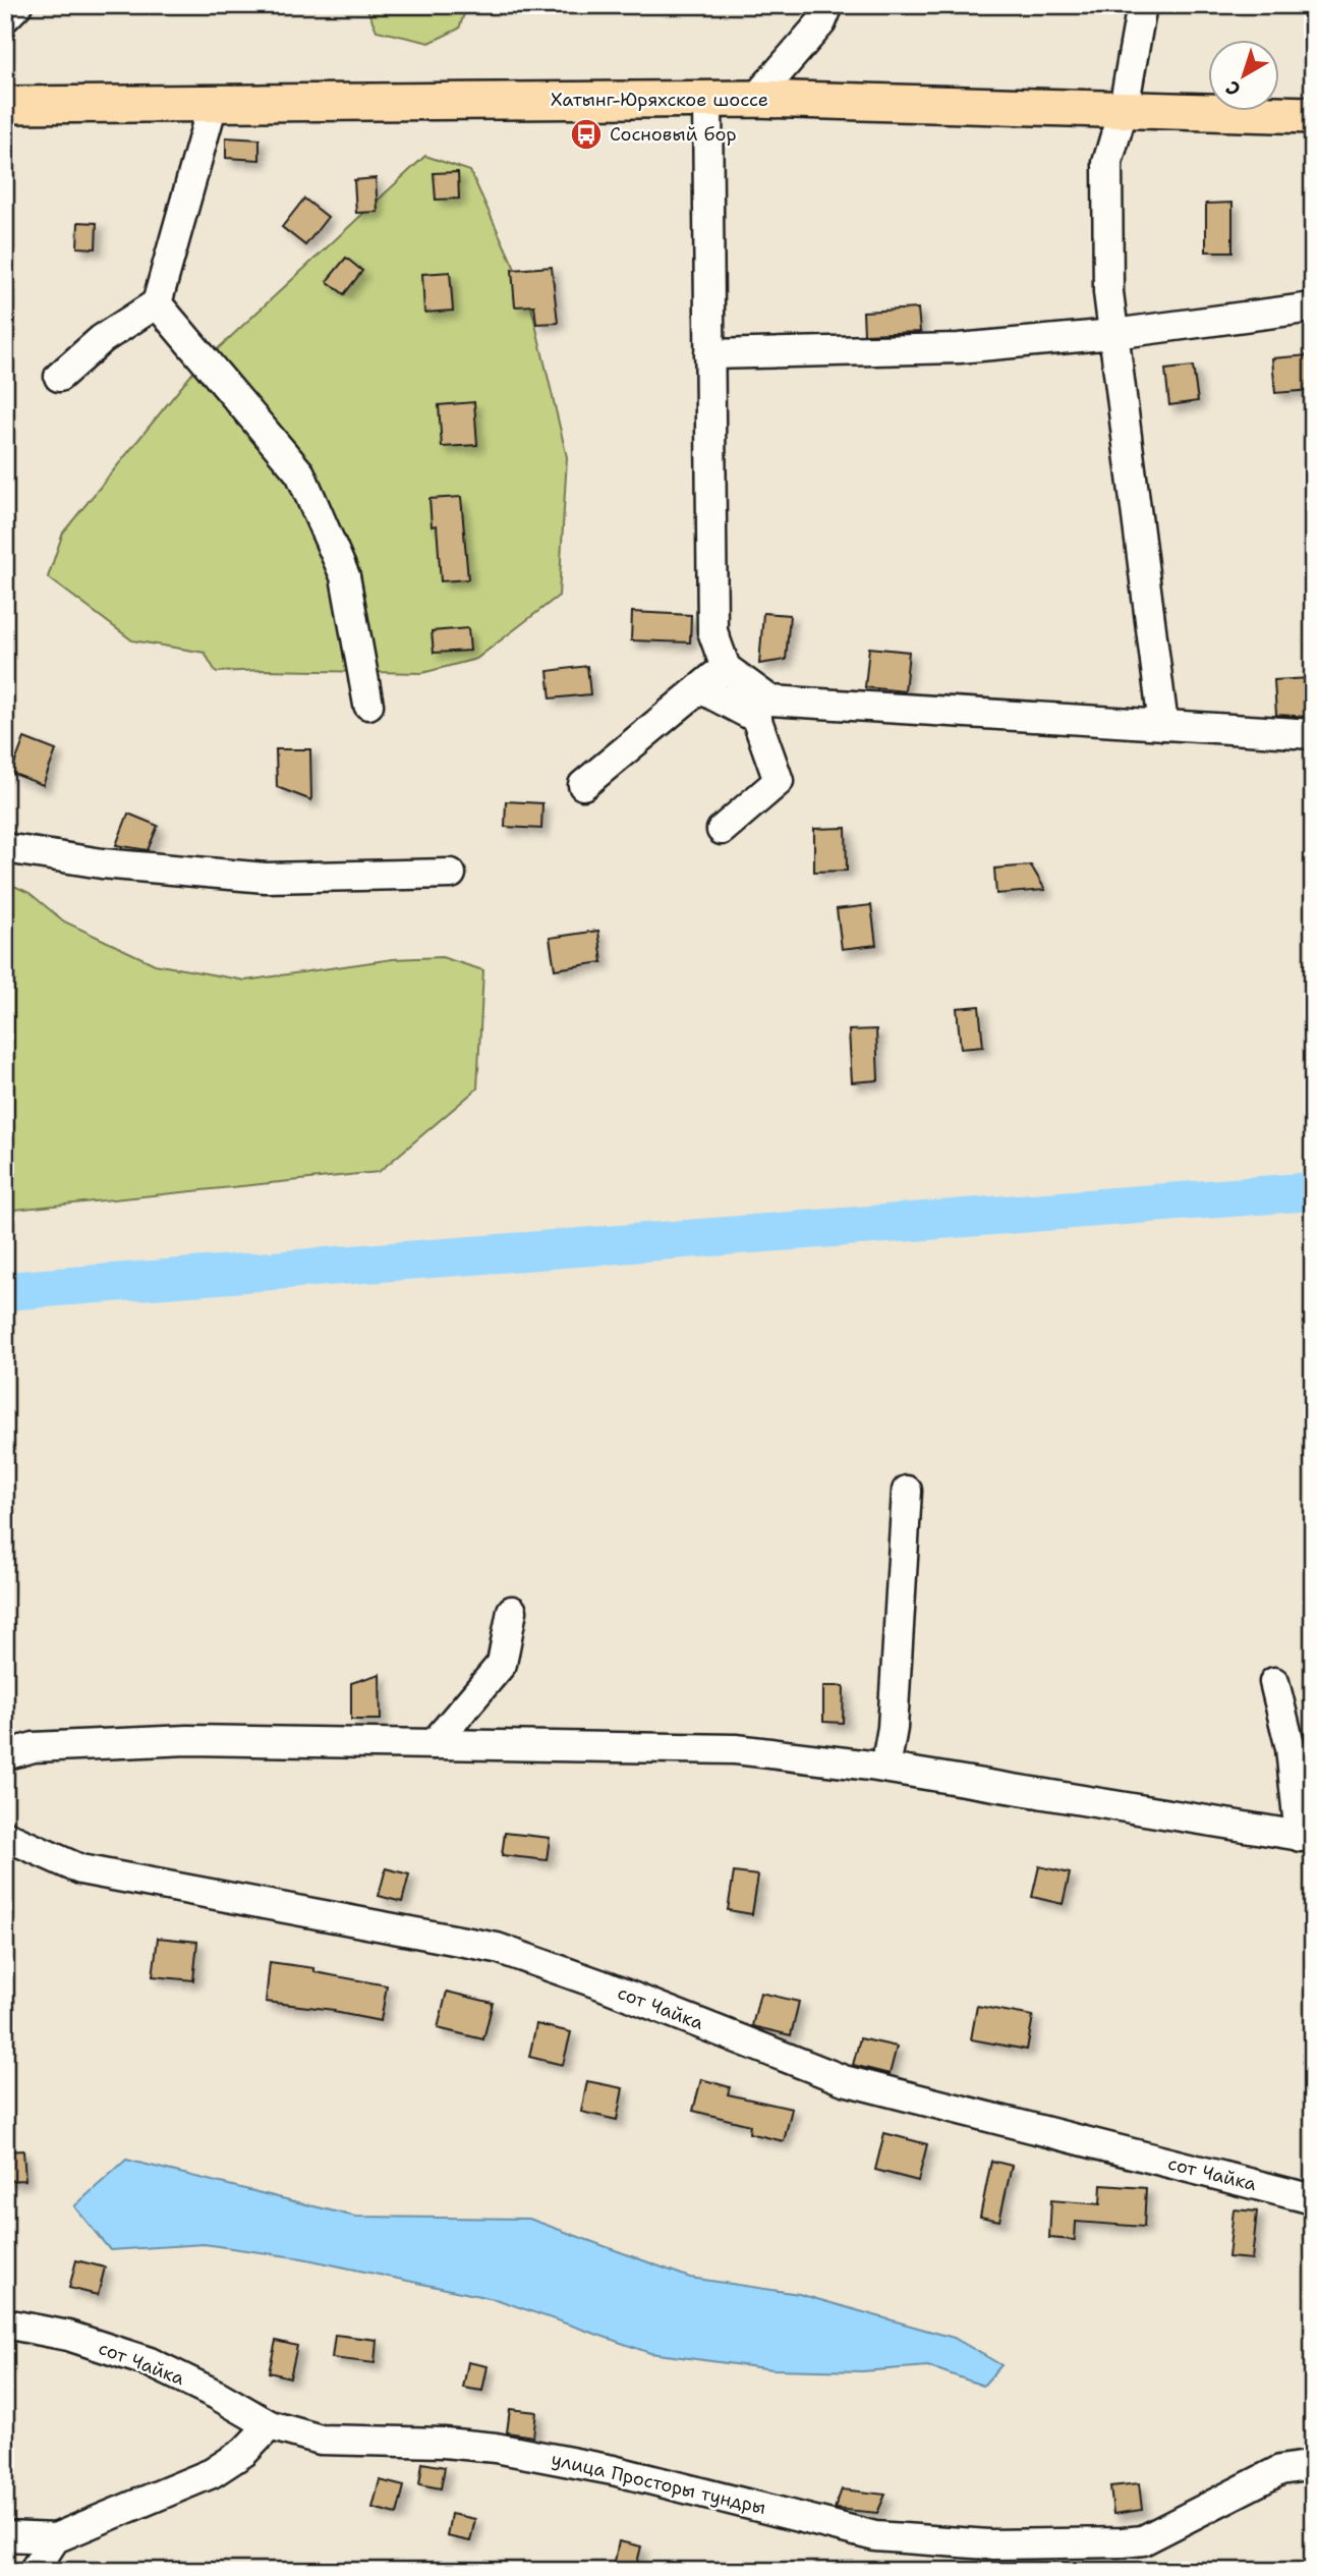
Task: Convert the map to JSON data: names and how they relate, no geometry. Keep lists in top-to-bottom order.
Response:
{
  "streets": {
    "main road": ["Хатынг-Юряхское шоссе"],
    "street": ["сот Чайка", "улица Просторы тундры"]
  },
  "crossings": [
    ["сот Чайка", "улица Просторы тундры"]
  ],
  "places": {
    "bus stop": ["Сосновый бор"]
  },
  "north": "bottom left"
}
